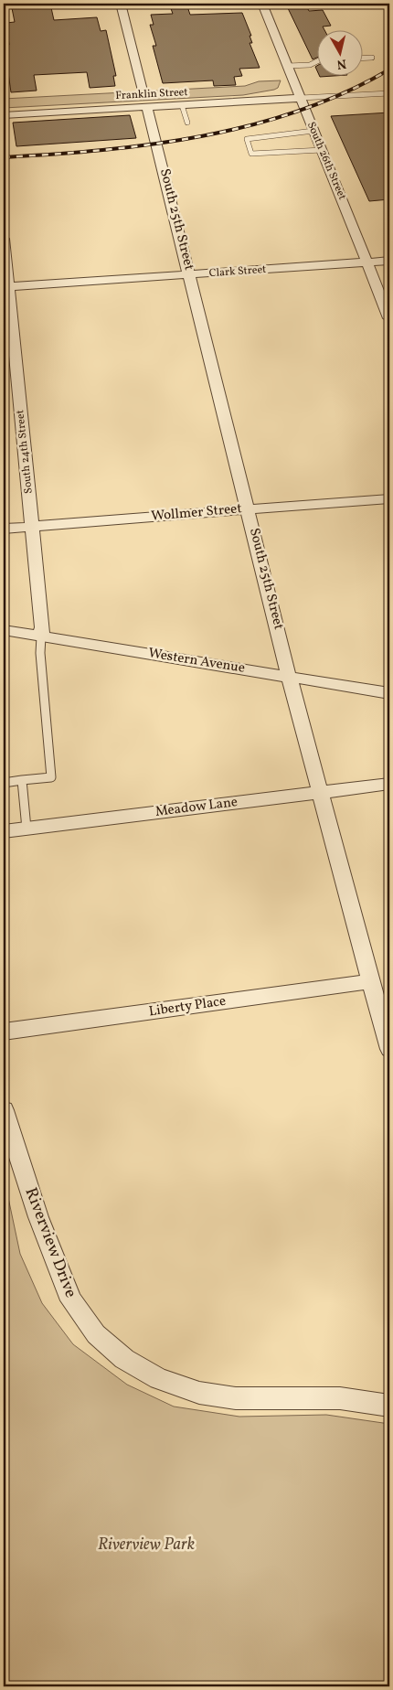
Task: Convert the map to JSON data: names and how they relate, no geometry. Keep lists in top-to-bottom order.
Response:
{
  "streets": {
    "street": [
      "Franklin Street",
      "South 26th Street",
      "South 25th Street",
      "Clark Street",
      "South 24th Street",
      "Wollmer Street",
      "Western Avenue",
      "Meadow Lane",
      "Liberty Place",
      "Riverview Drive"
    ]
  },
  "crossings": [
    ["Franklin Street", "South 26th Street"],
    ["Franklin Street", "South 25th Street"],
    ["South 26th Street", "Clark Street"],
    ["South 25th Street", "Clark Street"],
    ["South 25th Street", "Wollmer Street"],
    ["South 25th Street", "Western Avenue"],
    ["South 25th Street", "Meadow Lane"],
    ["South 25th Street", "Liberty Place"],
    ["Clark Street", "South 24th Street"],
    ["South 24th Street", "Wollmer Street"],
    ["South 24th Street", "Western Avenue"]
  ],
  "parks": ["Riverview Park"],
  "north": "bottom"
}
